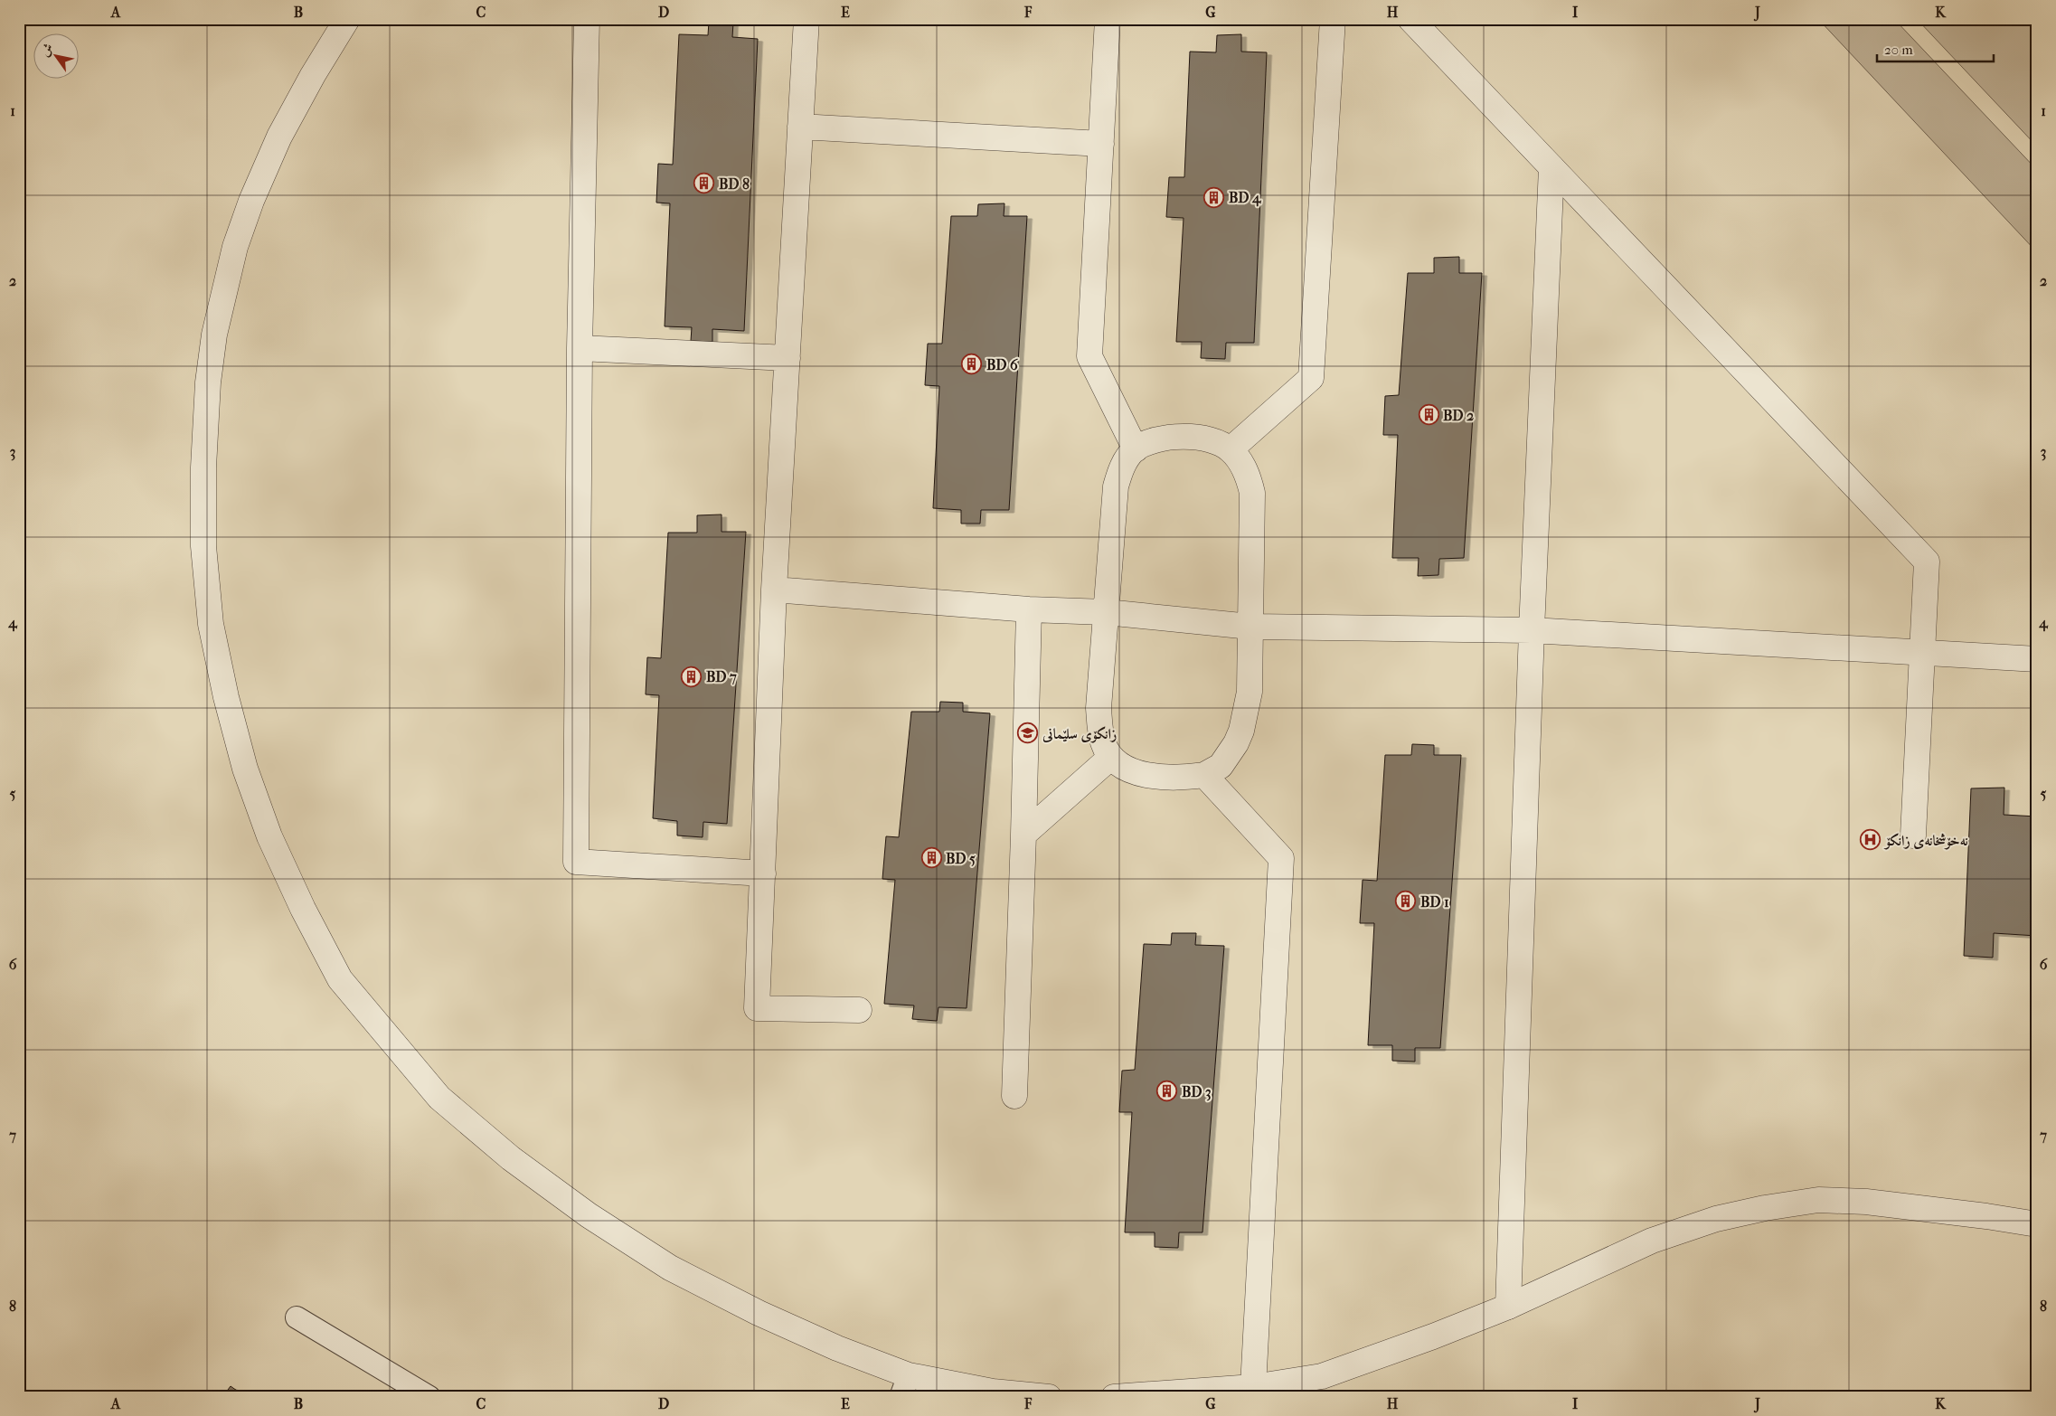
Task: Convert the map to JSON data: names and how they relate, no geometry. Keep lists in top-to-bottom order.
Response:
{
  "places": {
    "building": [
      "BD 8",
      "BD 4",
      "BD 6",
      "BD 2",
      "BD 7",
      "BD 5",
      "BD 1",
      "BD 3"
    ],
    "school or university": ["زانکۆی سلێمانی"],
    "hospital": ["نەخۆشخانەی زانکۆ"]
  },
  "scale_bar": "20 m",
  "north": "top left",
  "grid": {
    "columns": [
      "A",
      "B",
      "C",
      "D",
      "E",
      "F",
      "G",
      "H",
      "I",
      "J",
      "K"
    ],
    "rows": [
      "1",
      "2",
      "3",
      "4",
      "5",
      "6",
      "7",
      "8"
    ]
  }
}
